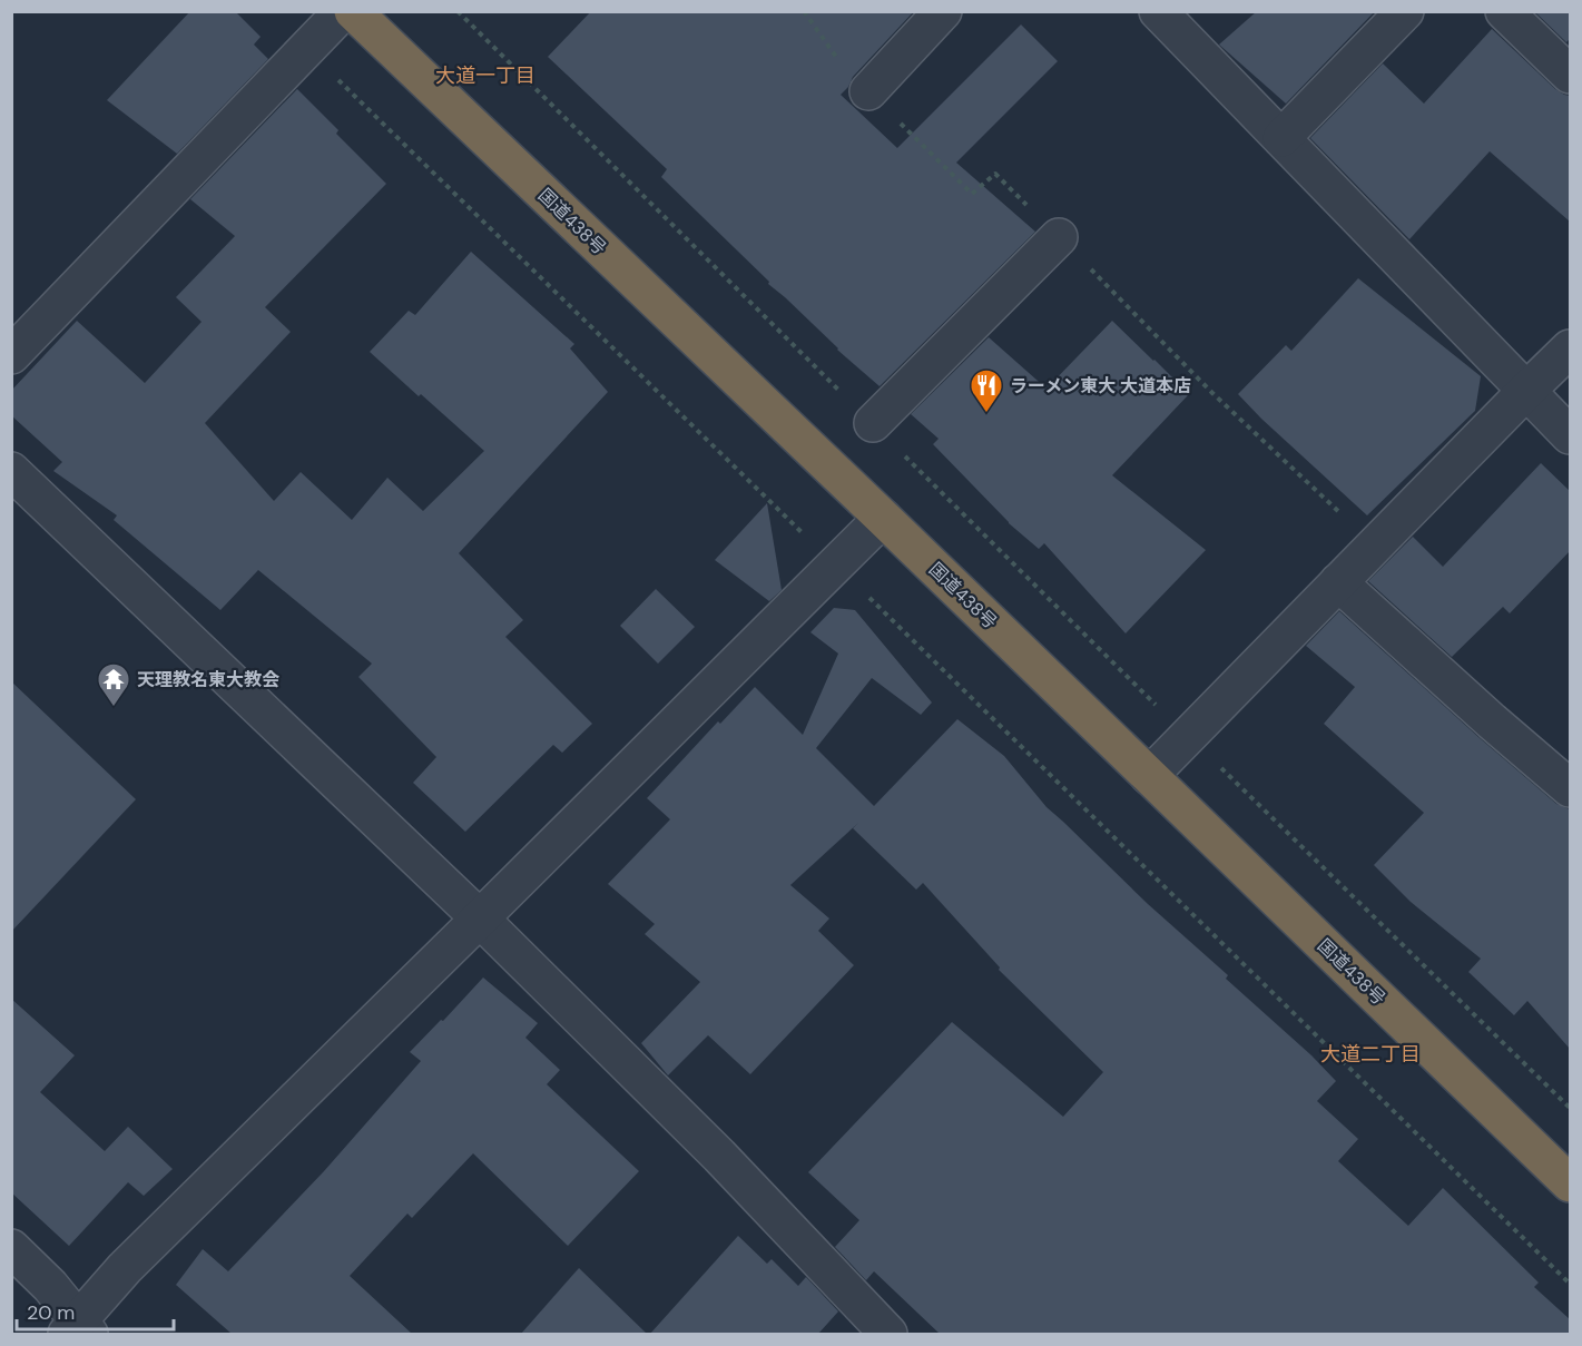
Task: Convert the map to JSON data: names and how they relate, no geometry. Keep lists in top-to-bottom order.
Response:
{
  "streets": {
    "highway": ["国道438号"]
  },
  "districts": ["大道一丁目", "大道二丁目"],
  "places": {
    "restaurant": ["ラーメン東大 大道本店"],
    "temple": ["天理教名東大教会"]
  },
  "scale_bar": "20 m"
}
